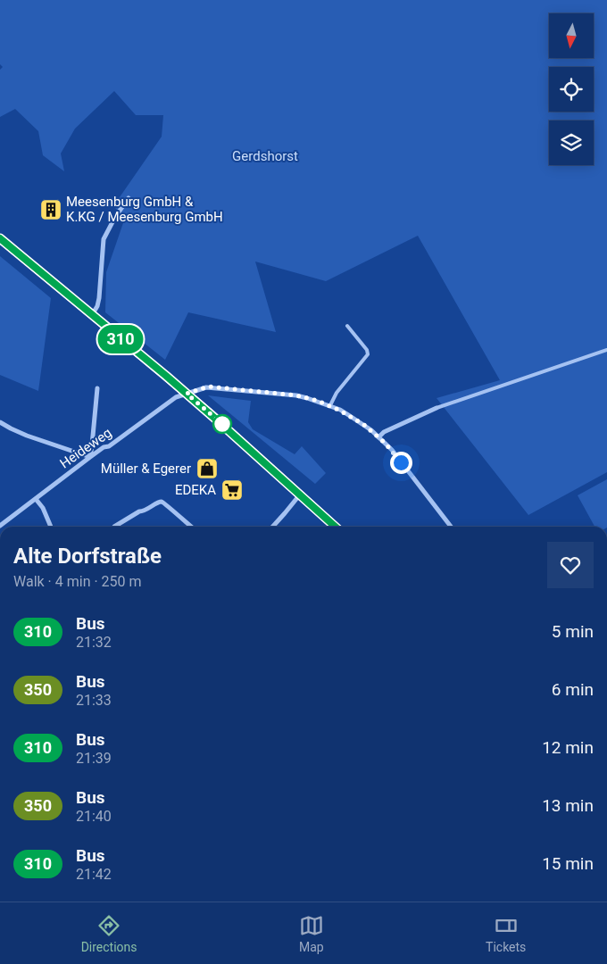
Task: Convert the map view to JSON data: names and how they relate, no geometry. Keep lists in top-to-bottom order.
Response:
{
  "streets": {
    "street": ["Heideweg"]
  },
  "parks": ["Gerdshorst"],
  "places": {
    "building": ["Meesenburg GmbH & K.KG / Meesenburg GmbH"],
    "shop": ["Müller & Egerer"],
    "supermarket": ["EDEKA"]
  },
  "lines": ["bus line 310"],
  "north": "bottom",
  "page": {
    "on_map": "310",
    "heading": ["Alte Dorfstraße", "Walk · 4 min · 250 m"],
    "list": [
      {
        "mark": "310",
        "name": "Bus",
        "note": "21:32",
        "value": "5 min"
      },
      {
        "mark": "350",
        "name": "Bus",
        "note": "21:33",
        "value": "6 min"
      },
      {
        "mark": "310",
        "name": "Bus",
        "note": "21:39",
        "value": "12 min"
      },
      {
        "mark": "350",
        "name": "Bus",
        "note": "21:40",
        "value": "13 min"
      },
      {
        "mark": "310",
        "name": "Bus",
        "note": "21:42",
        "value": "15 min"
      }
    ],
    "tabs": ["Directions", "Map", "Tickets"]
  }
}
